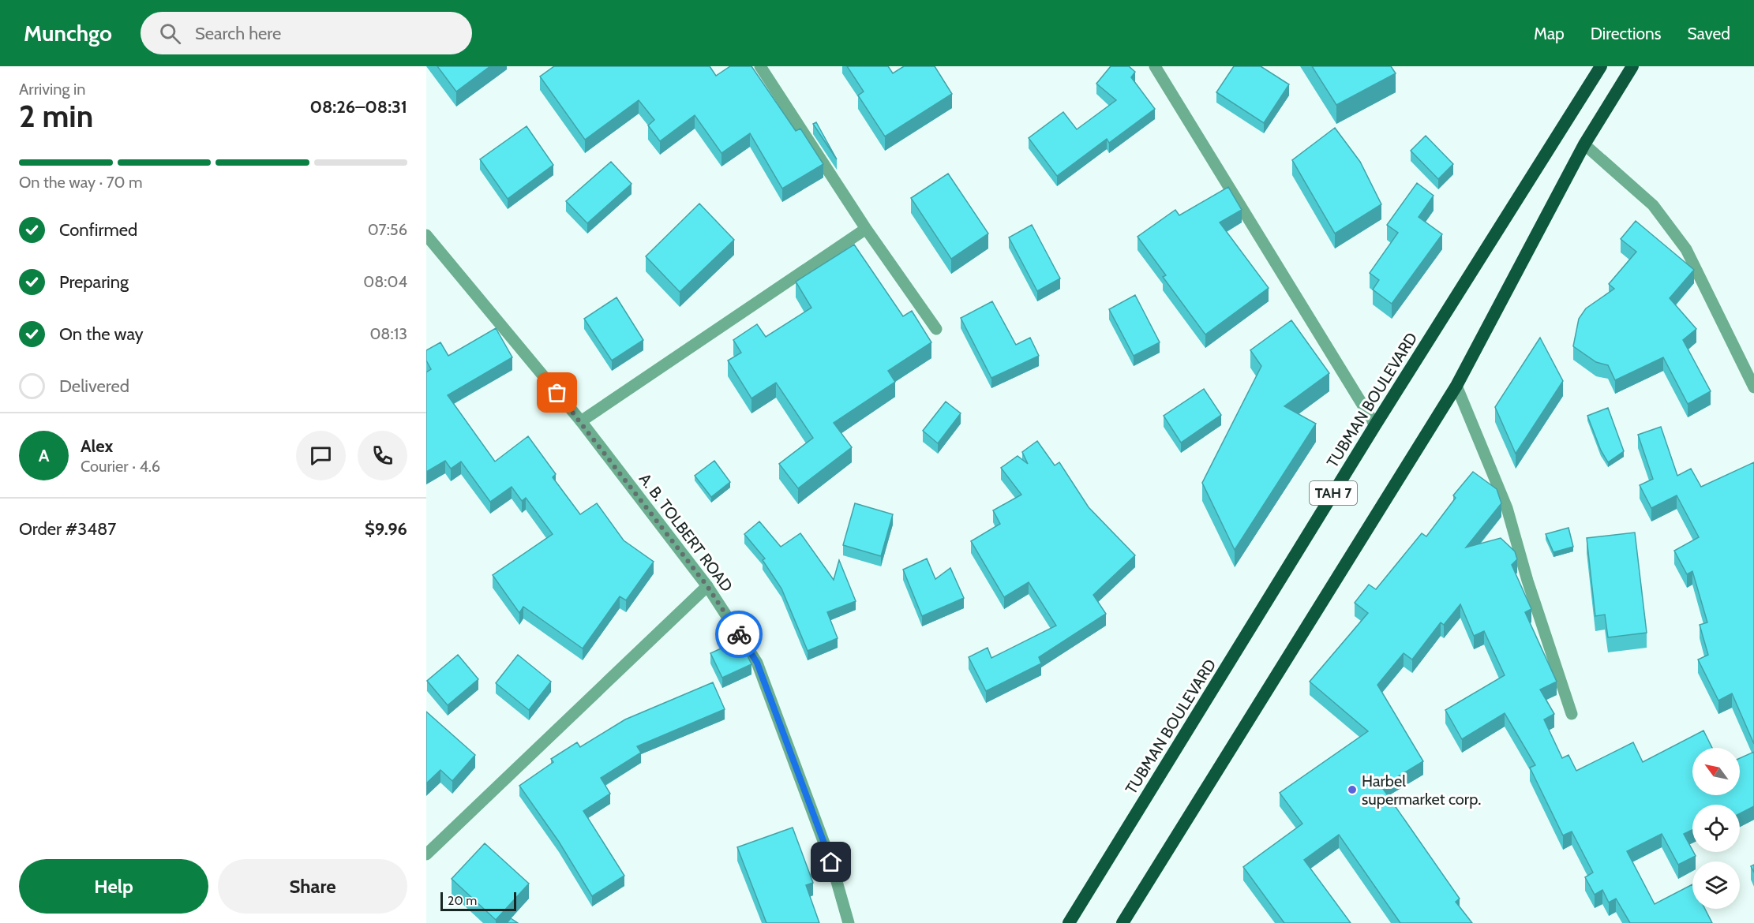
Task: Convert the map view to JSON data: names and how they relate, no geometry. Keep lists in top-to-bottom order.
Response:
{
  "streets": {
    "highway": ["TUBMAN BOULEVARD", "TAH 7"],
    "street": ["A. B. TOLBERT ROAD"]
  },
  "places": ["Harbel supermarket corp."],
  "scale_bar": "20 m",
  "north": "top left",
  "page": {
    "header": "Munchgo",
    "search": "Search here",
    "nav": ["Map", "Directions", "Saved"],
    "heading": ["2 min", "Arriving in", "08:26–08:31"],
    "panel": [
      "Alex",
      "Courier · 4.6",
      "Order #3487",
      "$9.96"
    ],
    "bar": "On the way · 70 m",
    "list": [
      ["Confirmed", "07:56"],
      ["Preparing", "08:04"],
      ["On the way", "08:13"],
      "Delivered"
    ],
    "round": "A",
    "buttons": ["Help", "Share"],
    "scale": "20 m"
  }
}
